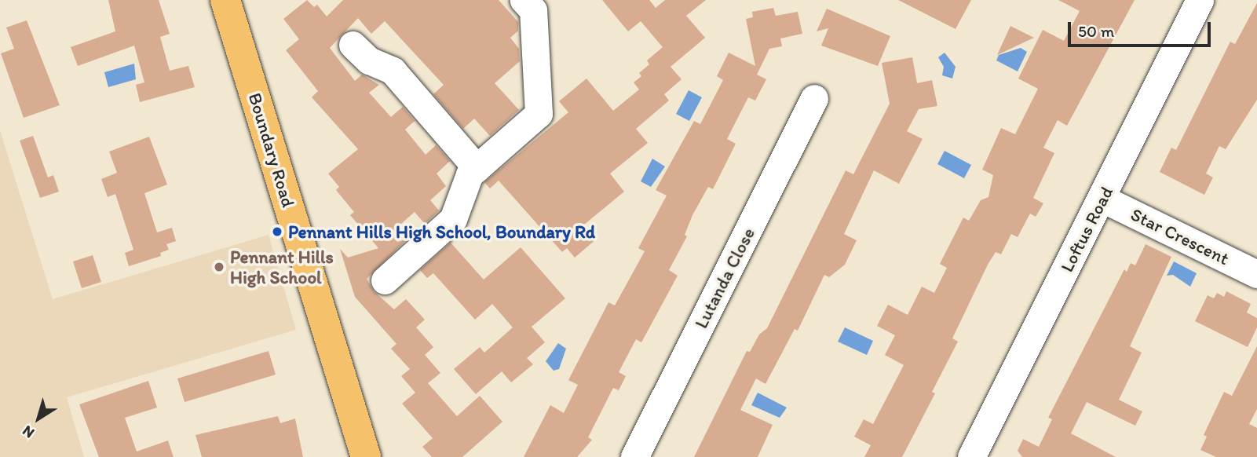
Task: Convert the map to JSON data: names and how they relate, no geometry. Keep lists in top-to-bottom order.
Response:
{
  "streets": {
    "main road": ["Boundary Road"],
    "street": ["Loftus Road", "Star Crescent", "Lutanda Close"]
  },
  "crossings": [
    ["Loftus Road", "Star Crescent"]
  ],
  "places": ["Pennant Hills High School, Boundary Rd", "Pennant Hills High School"],
  "scale_bar": "50 m",
  "north": "bottom left"
}
